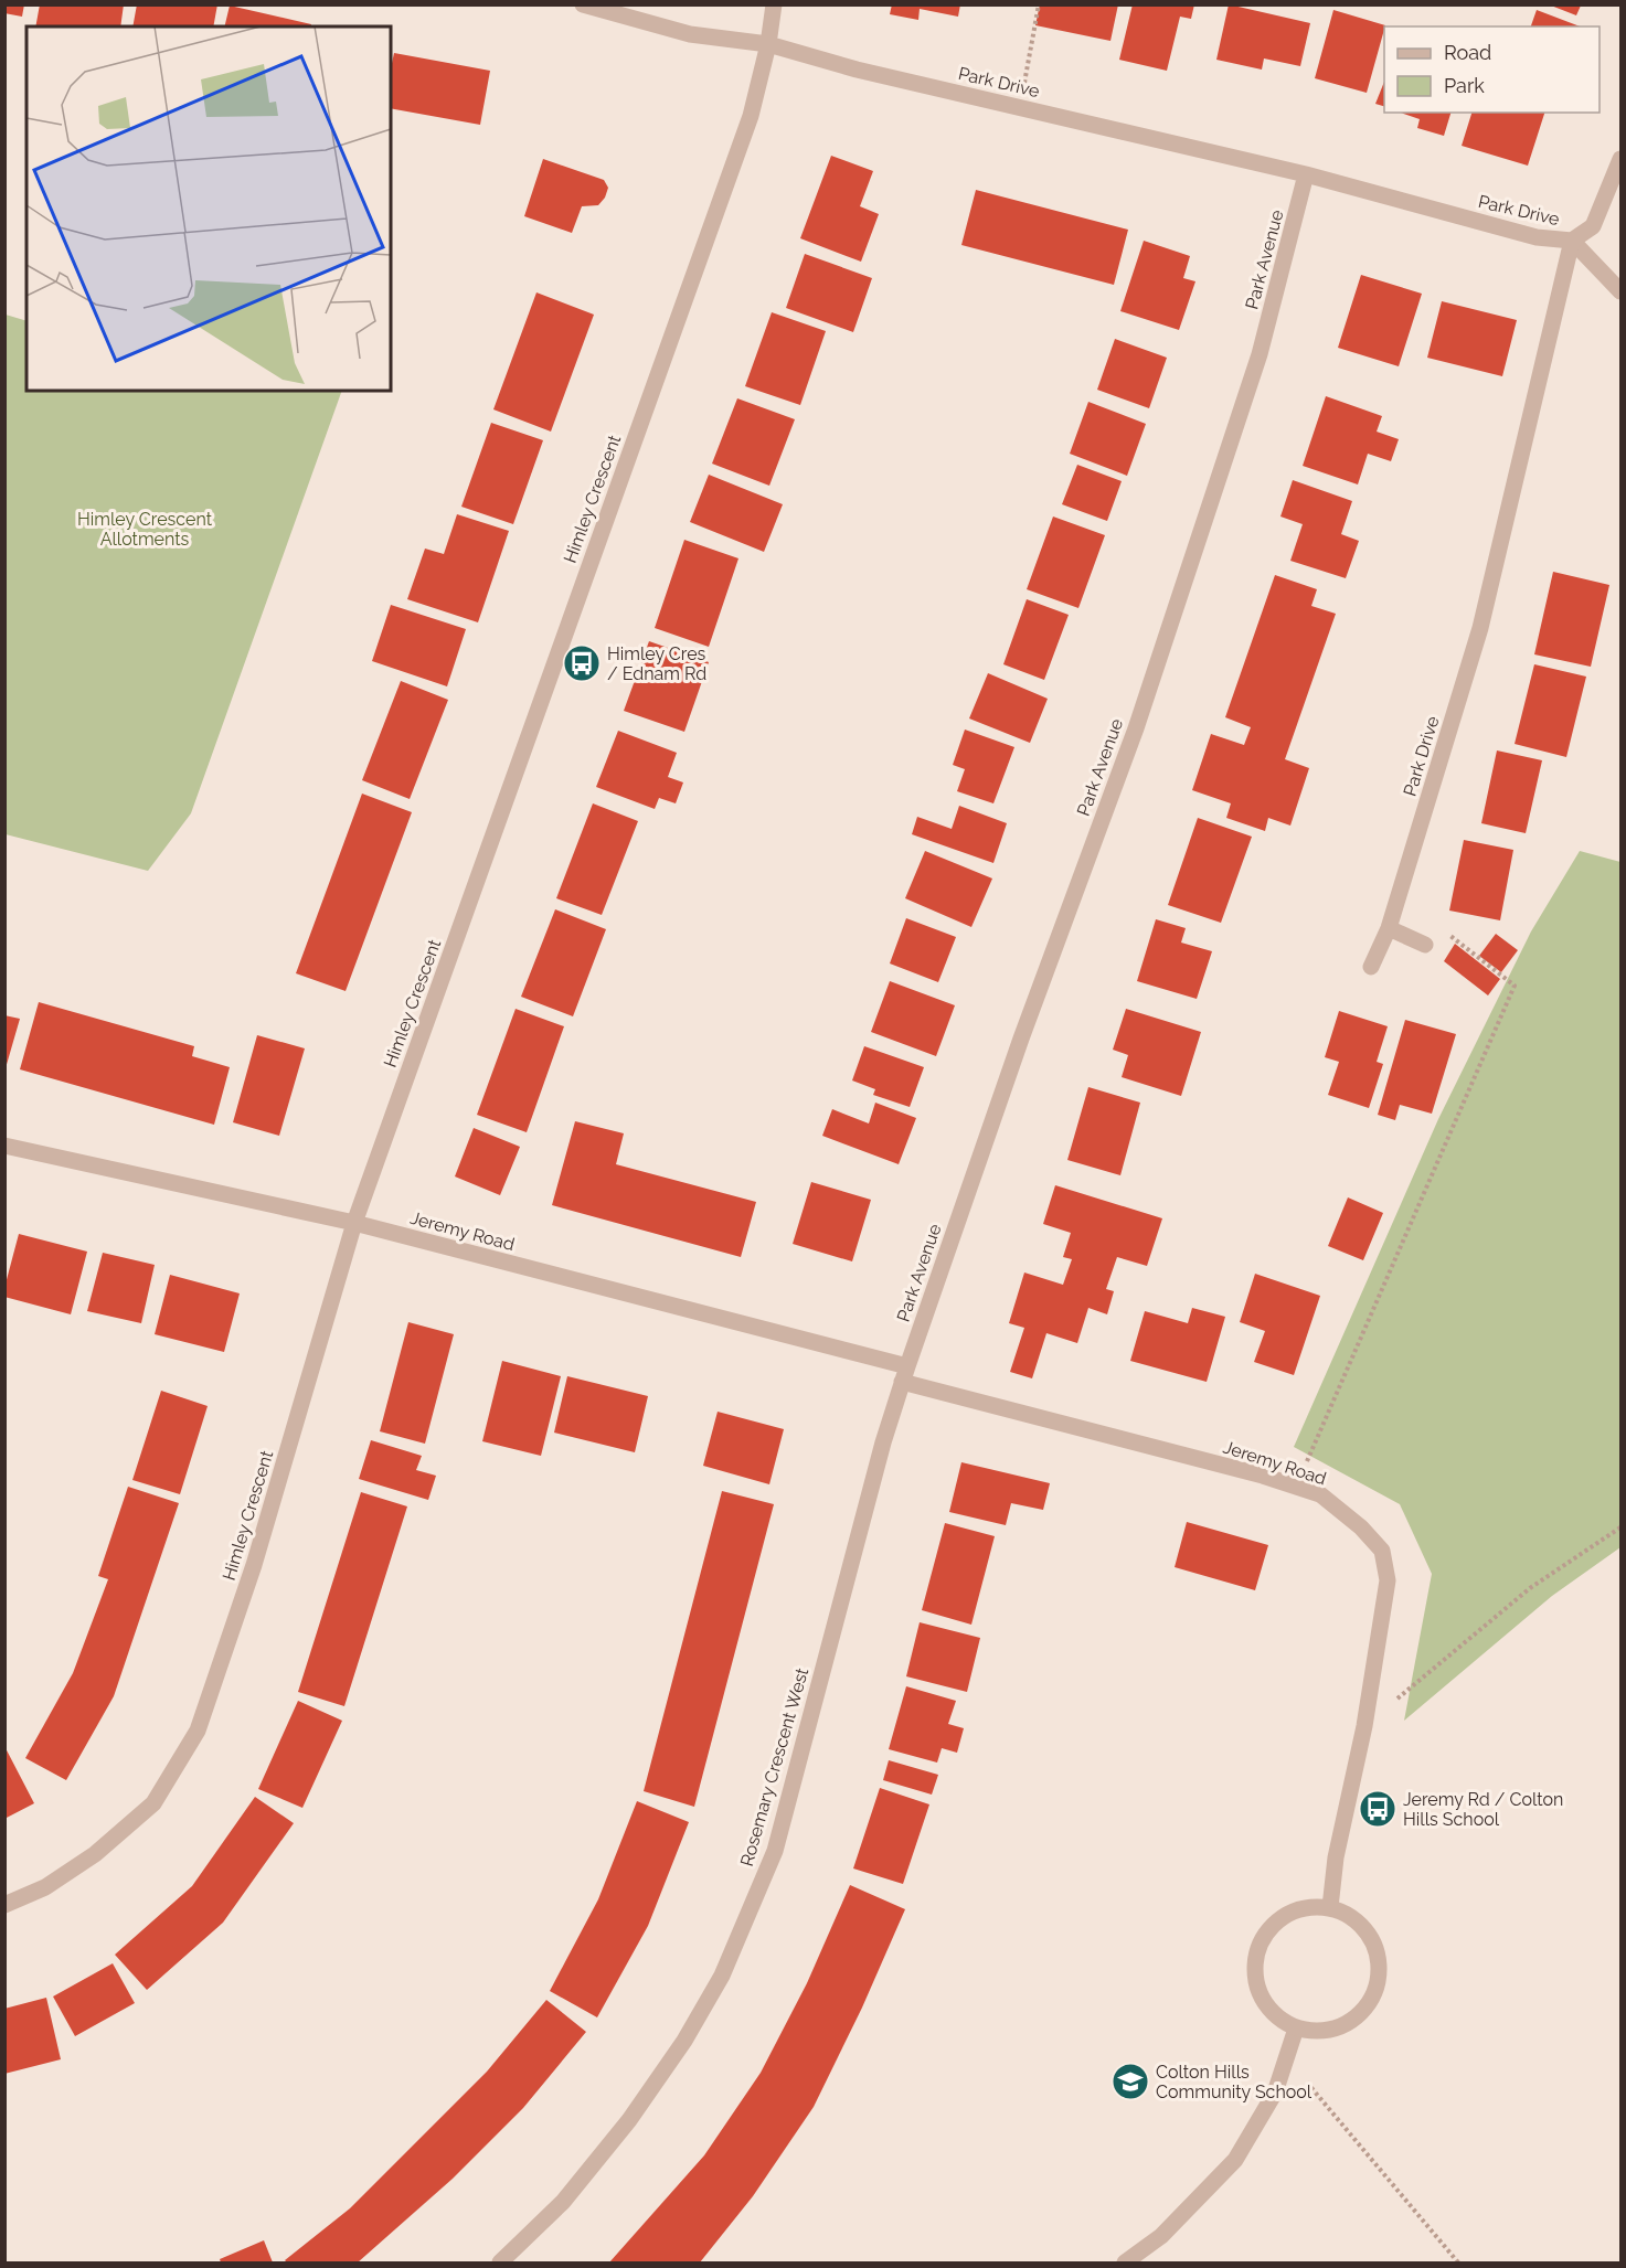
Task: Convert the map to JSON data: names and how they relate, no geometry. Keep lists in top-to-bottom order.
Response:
{
  "streets": {
    "street": [
      "Park Drive",
      "Park Avenue",
      "Himley Crescent",
      "Jeremy Road",
      "Rosemary Crescent West"
    ]
  },
  "crossings": [
    ["Park Drive", "Park Avenue"],
    ["Park Drive", "Himley Crescent"],
    ["Park Avenue", "Jeremy Road"],
    ["Park Avenue", "Rosemary Crescent West"],
    ["Himley Crescent", "Jeremy Road"],
    ["Jeremy Road", "Rosemary Crescent West"]
  ],
  "parks": ["Himley Crescent Allotments"],
  "places": {
    "bus stop": ["Himley Cres / Ednam Rd", "Jeremy Rd / Colton Hills School"],
    "school or university": ["Colton Hills Community School"]
  },
  "legend": ["Road", "Park"]
}
